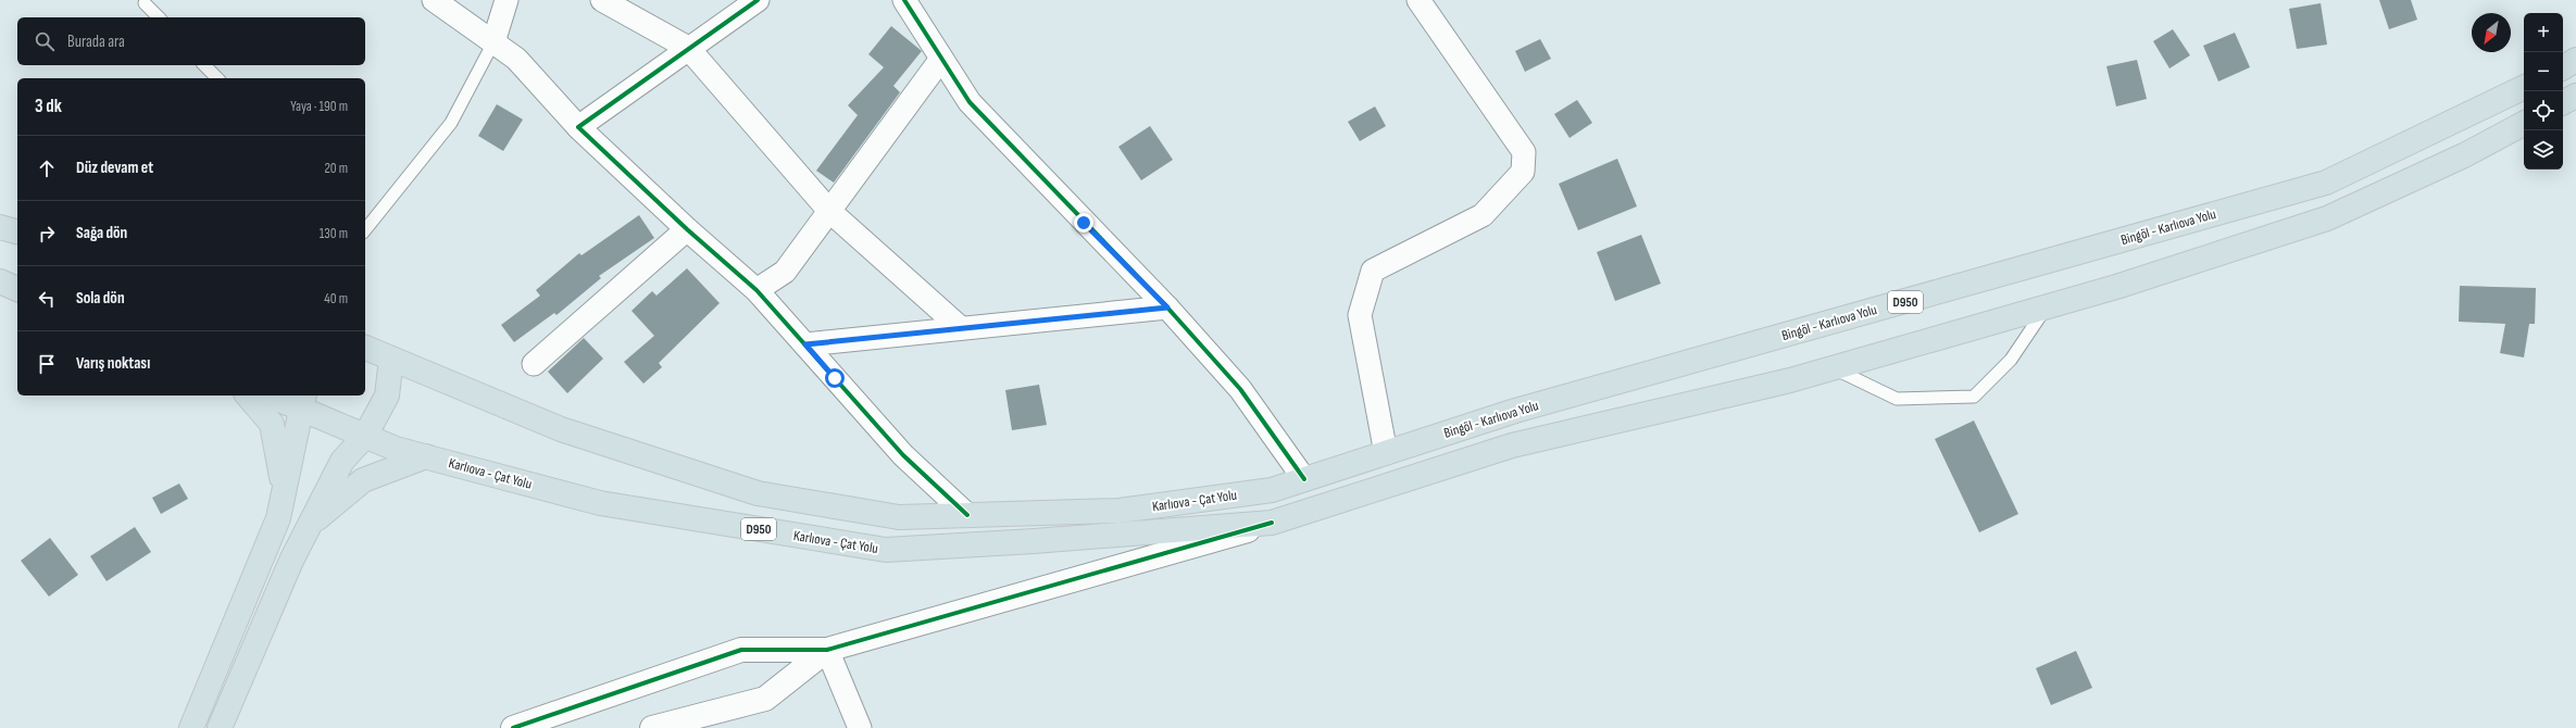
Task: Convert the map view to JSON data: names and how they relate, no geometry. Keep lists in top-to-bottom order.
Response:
{
  "streets": {
    "highway": ["Bingöl - Karlıova Yolu", "D950", "Karlıova - Çat Yolu"]
  },
  "crossings": [
    ["Bingöl - Karlıova Yolu", "Karlıova - Çat Yolu"],
    ["D950", "Karlıova - Çat Yolu"]
  ],
  "north": "bottom left",
  "page": {
    "map_buttons": ["+", "−"],
    "search": "Burada ara",
    "heading": ["3 dk", "Yaya · 190 m"],
    "list": [
      ["Düz devam et", "20 m"],
      ["Sağa dön", "130 m"],
      ["Sola dön", "40 m"],
      "Varış noktası"
    ]
  }
}
